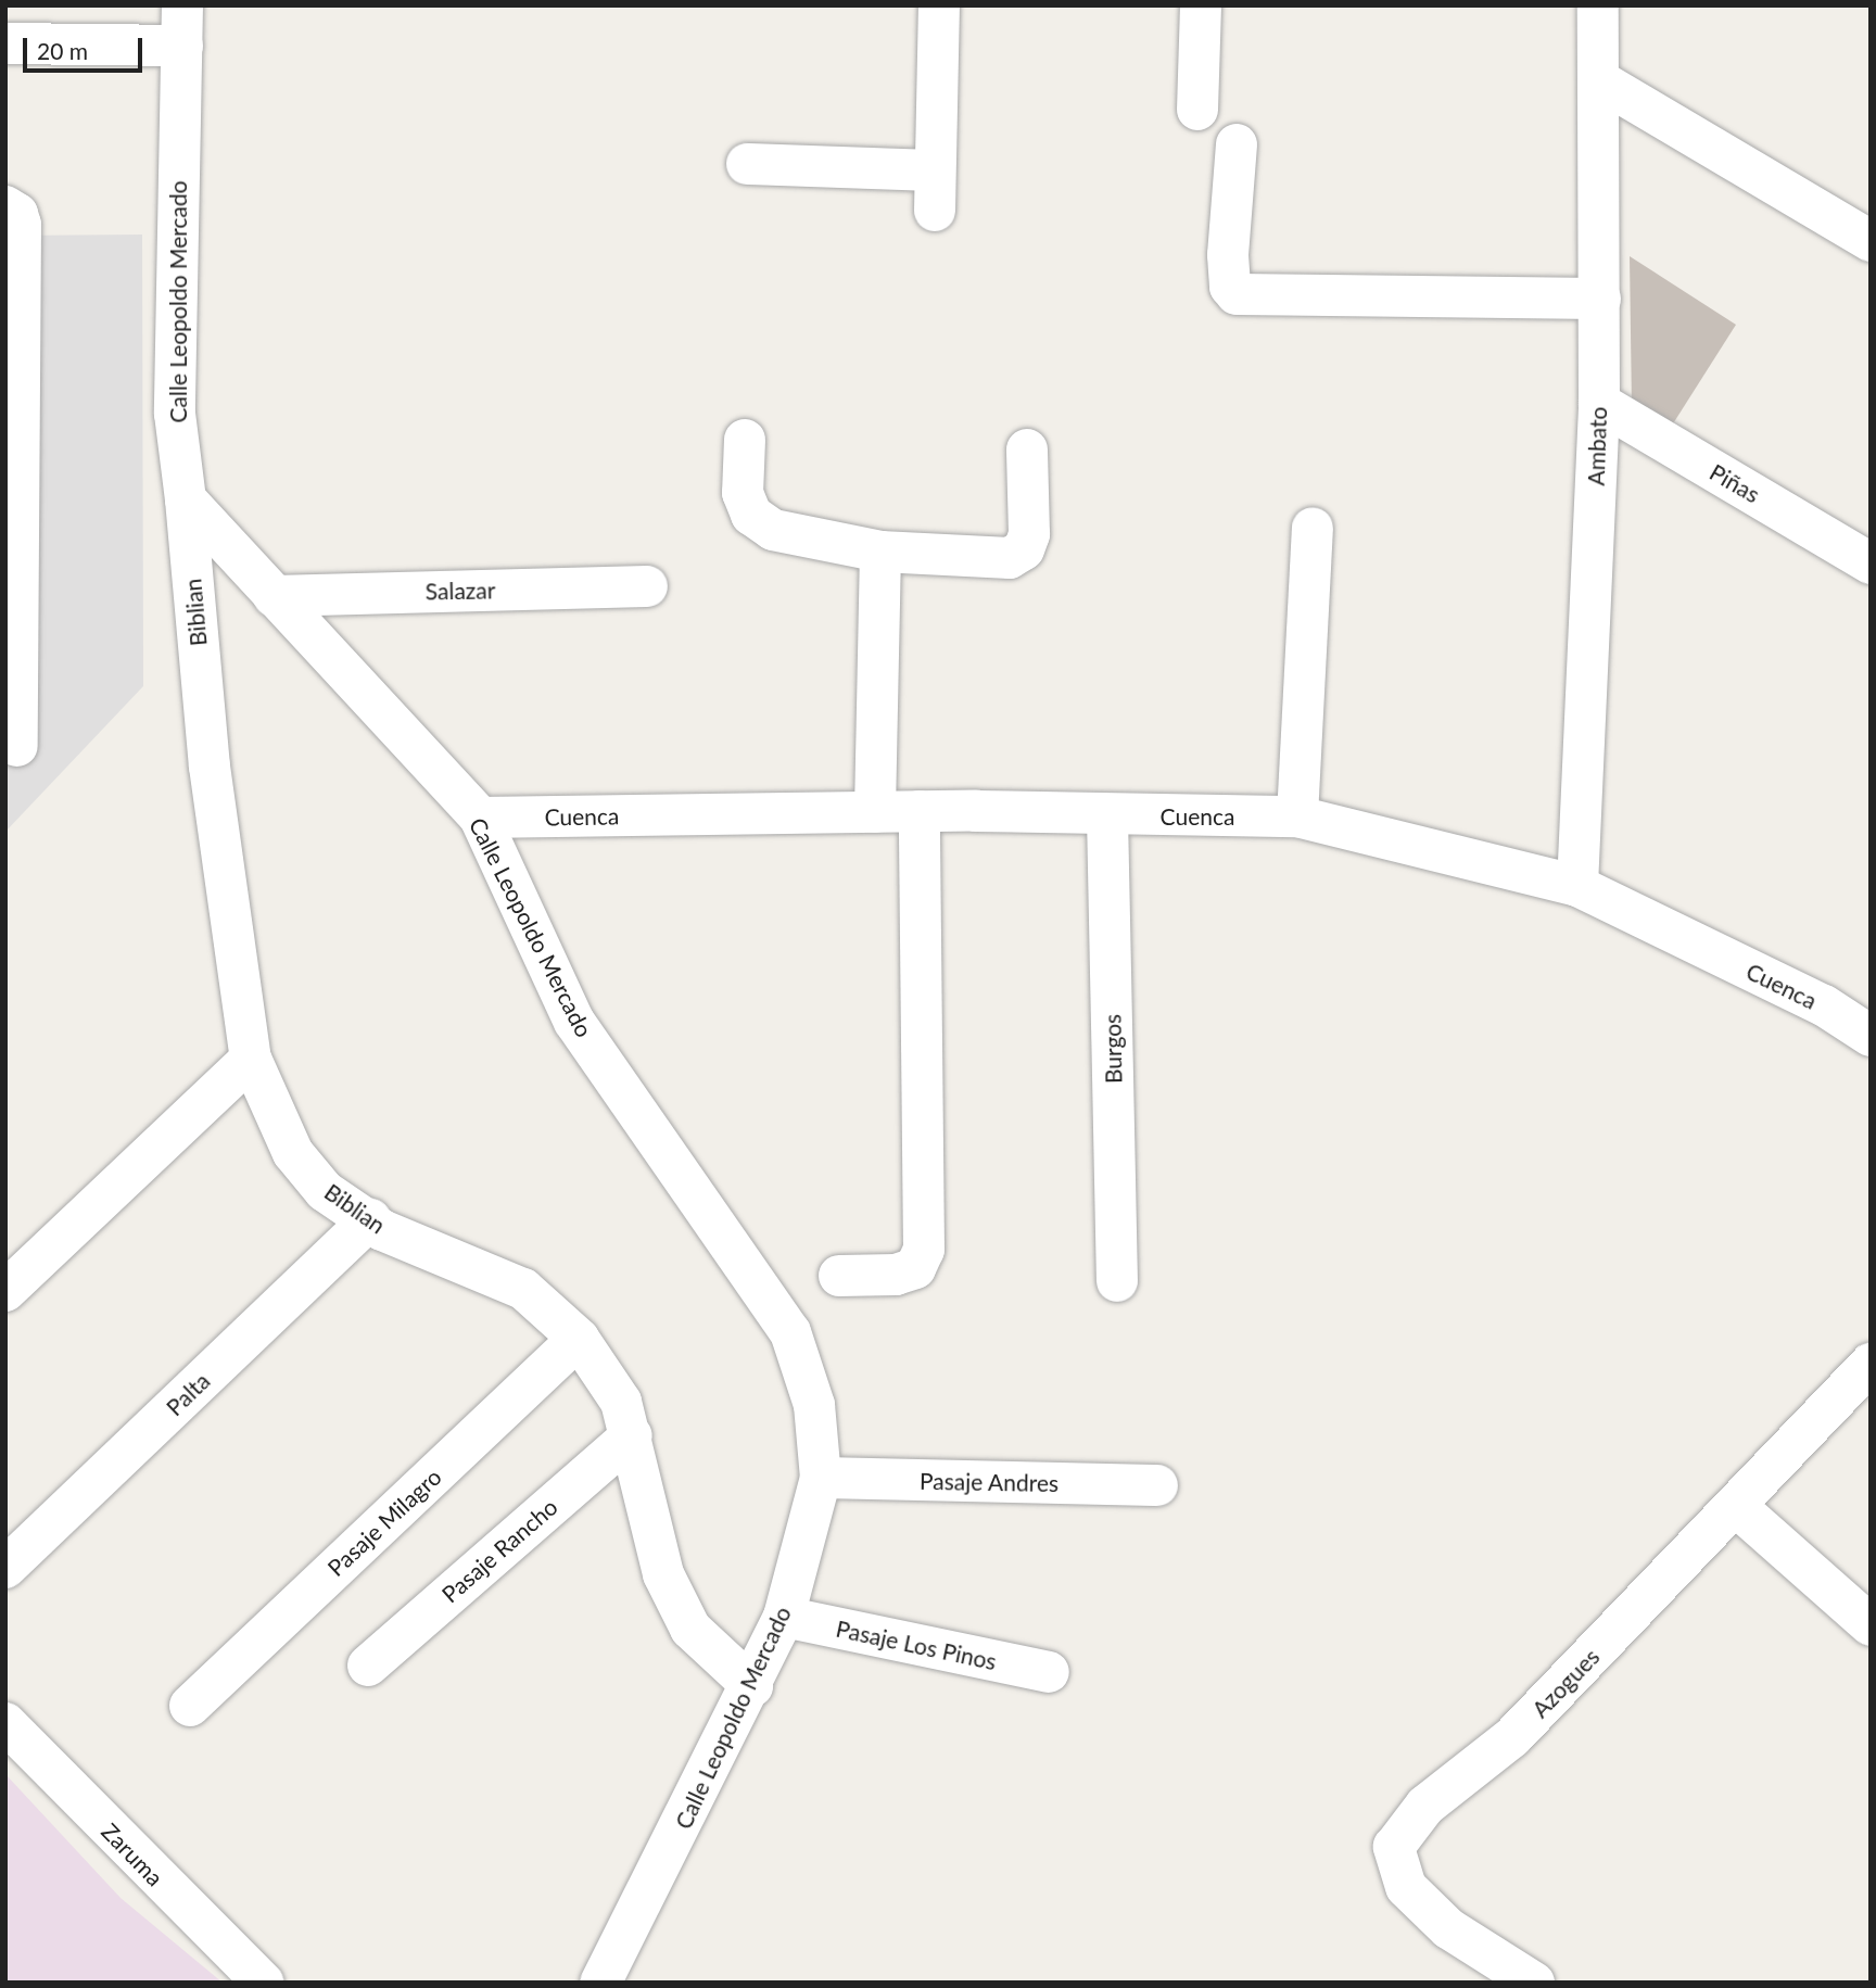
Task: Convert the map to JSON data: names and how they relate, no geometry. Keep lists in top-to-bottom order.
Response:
{
  "streets": {
    "street": [
      "Calle Leopoldo Mercado",
      "Ambato",
      "Piñas",
      "Salazar",
      "Biblian",
      "Cuenca",
      "Burgos",
      "Palta",
      "Pasaje Andres",
      "Pasaje Milagro",
      "Pasaje Rancho",
      "Pasaje Los Pinos",
      "Azogues",
      "Zaruma"
    ]
  },
  "crossings": [
    ["Calle Leopoldo Mercado", "Salazar"],
    ["Calle Leopoldo Mercado", "Biblian"],
    ["Calle Leopoldo Mercado", "Cuenca"],
    ["Calle Leopoldo Mercado", "Pasaje Andres"],
    ["Calle Leopoldo Mercado", "Pasaje Los Pinos"],
    ["Ambato", "Piñas"],
    ["Ambato", "Cuenca"],
    ["Biblian", "Palta"],
    ["Biblian", "Pasaje Milagro"],
    ["Biblian", "Pasaje Rancho"],
    ["Cuenca", "Burgos"]
  ],
  "scale_bar": "20 m"
}
